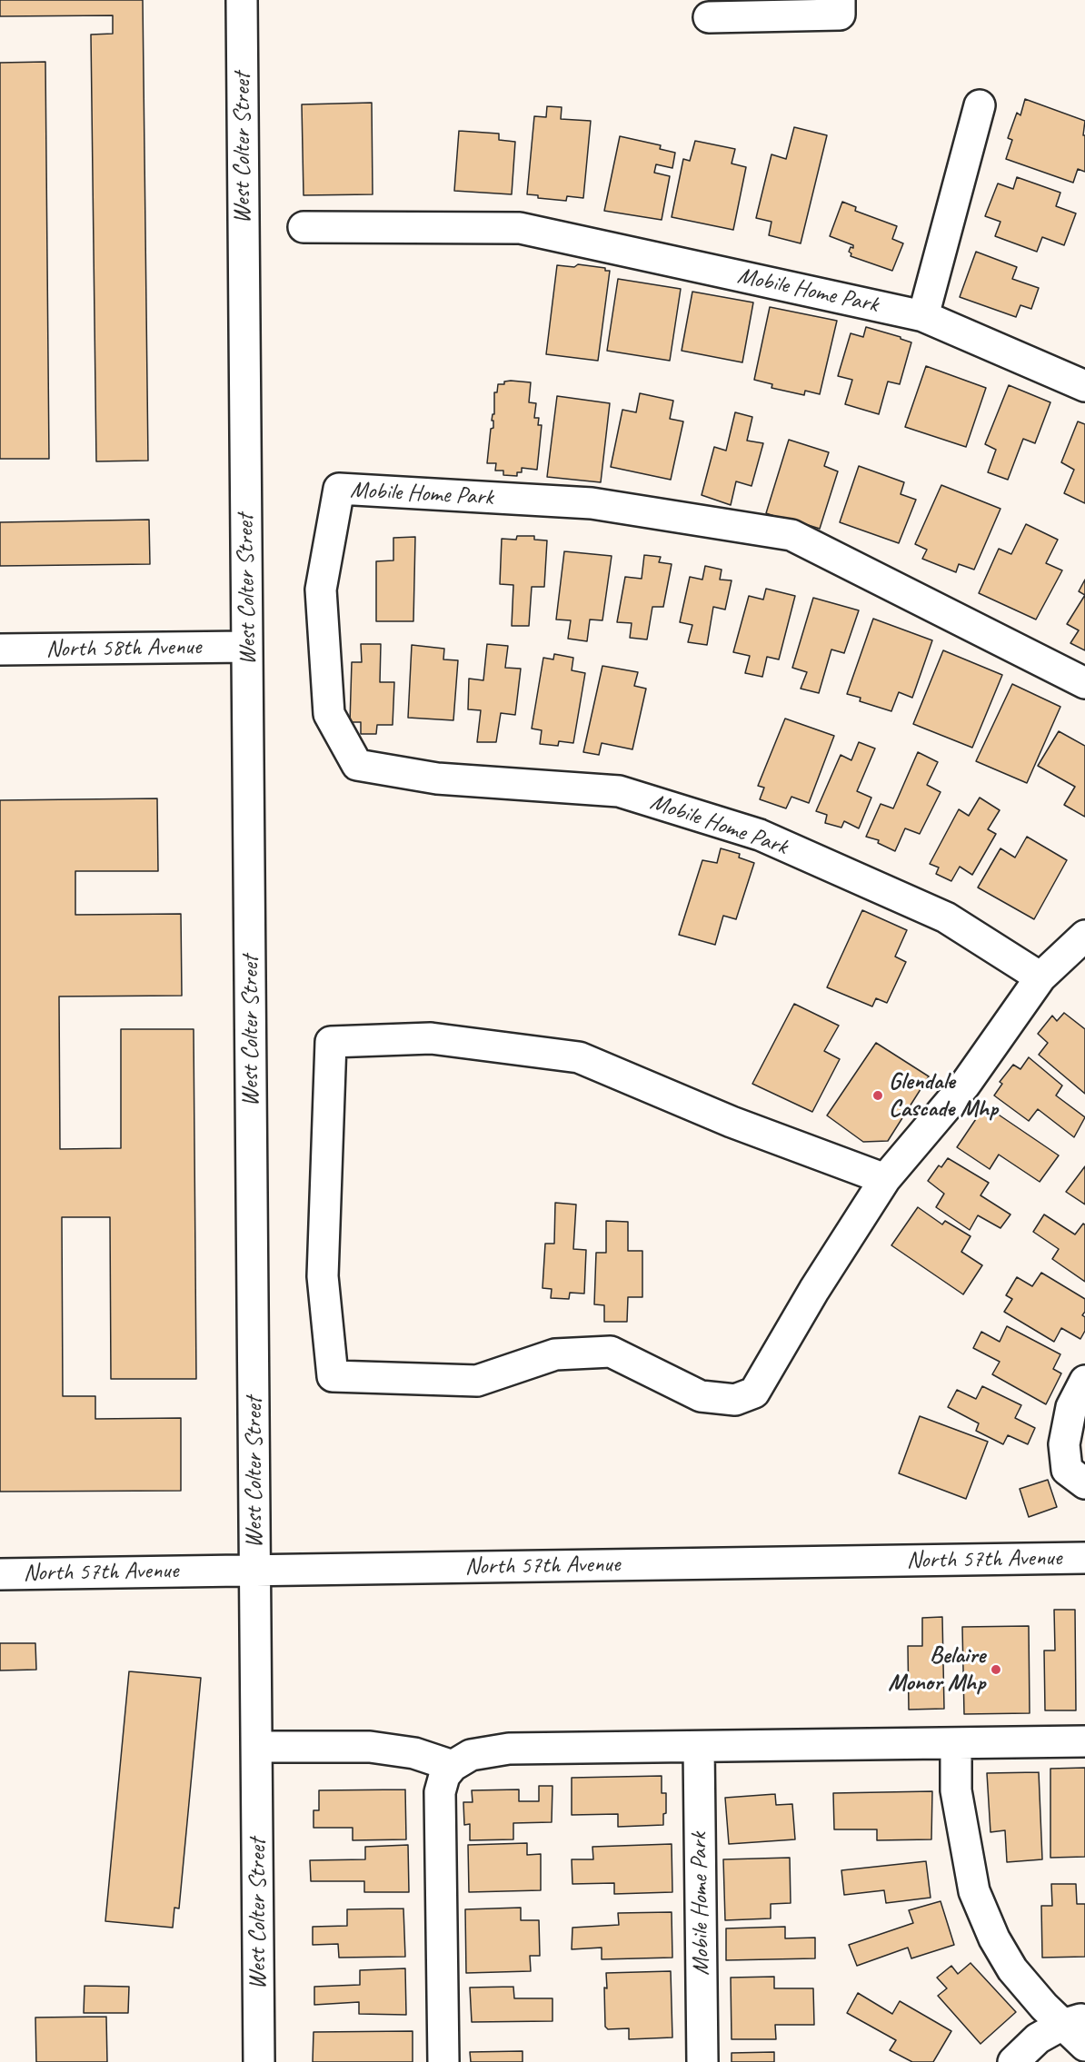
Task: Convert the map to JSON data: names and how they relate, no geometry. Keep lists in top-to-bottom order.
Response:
{
  "streets": {
    "street": [
      "West Colter Street",
      "Mobile Home Park",
      "North 58th Avenue",
      "North 57th Avenue"
    ]
  },
  "crossings": [
    ["West Colter Street", "North 58th Avenue"],
    ["West Colter Street", "North 57th Avenue"]
  ],
  "places": ["Glendale Cascade Mhp", "Belaire Monor Mhp"]
}
